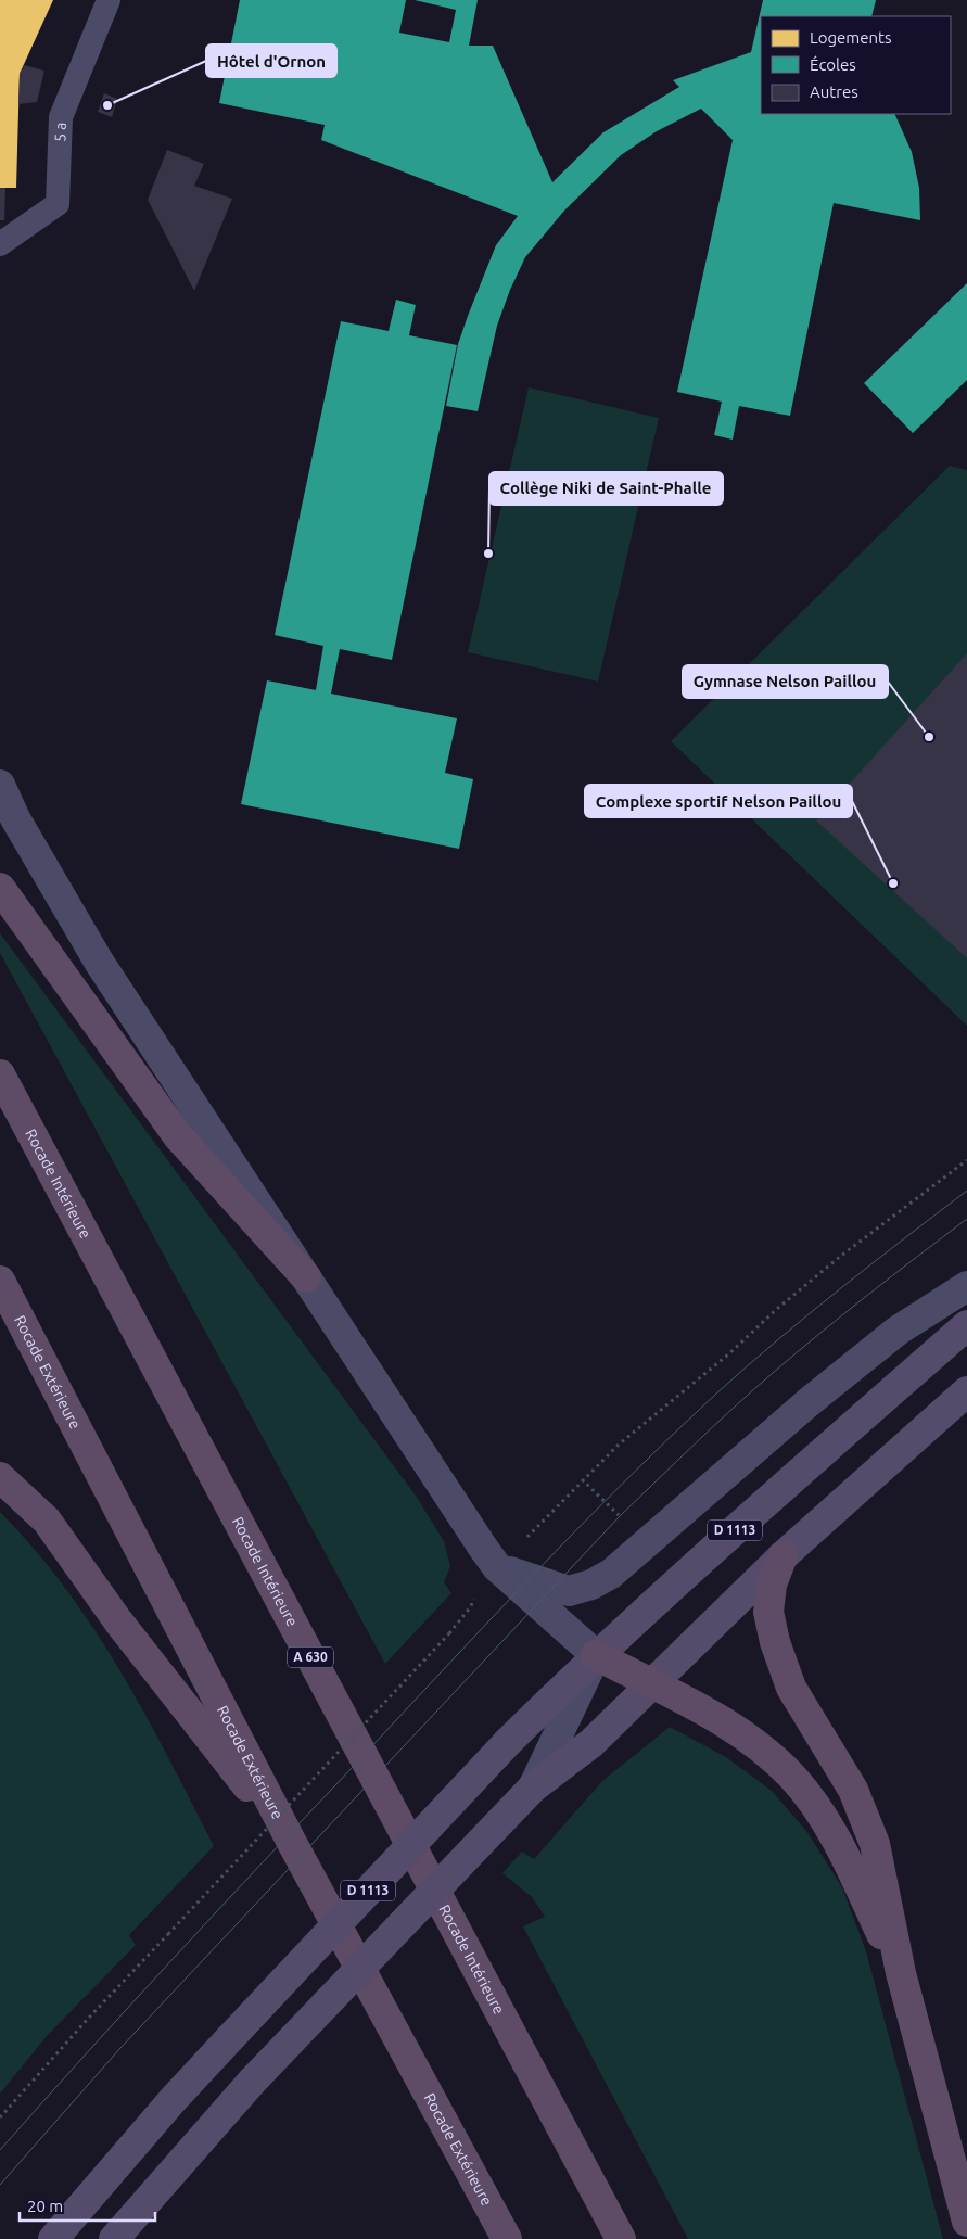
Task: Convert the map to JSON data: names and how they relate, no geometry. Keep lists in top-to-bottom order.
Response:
{
  "streets": {
    "highway": ["Rocade Intérieure", "Rocade Extérieure", "A 630"],
    "main road": ["D 1113"],
    "lane": ["5 a"]
  },
  "places": [
    "Hôtel d'Ornon",
    "Collège Niki de Saint-Phalle",
    "Gymnase Nelson Paillou",
    "Complexe sportif Nelson Paillou"
  ],
  "legend": ["Logements", "Écoles", "Autres"],
  "scale_bar": "20 m"
}
